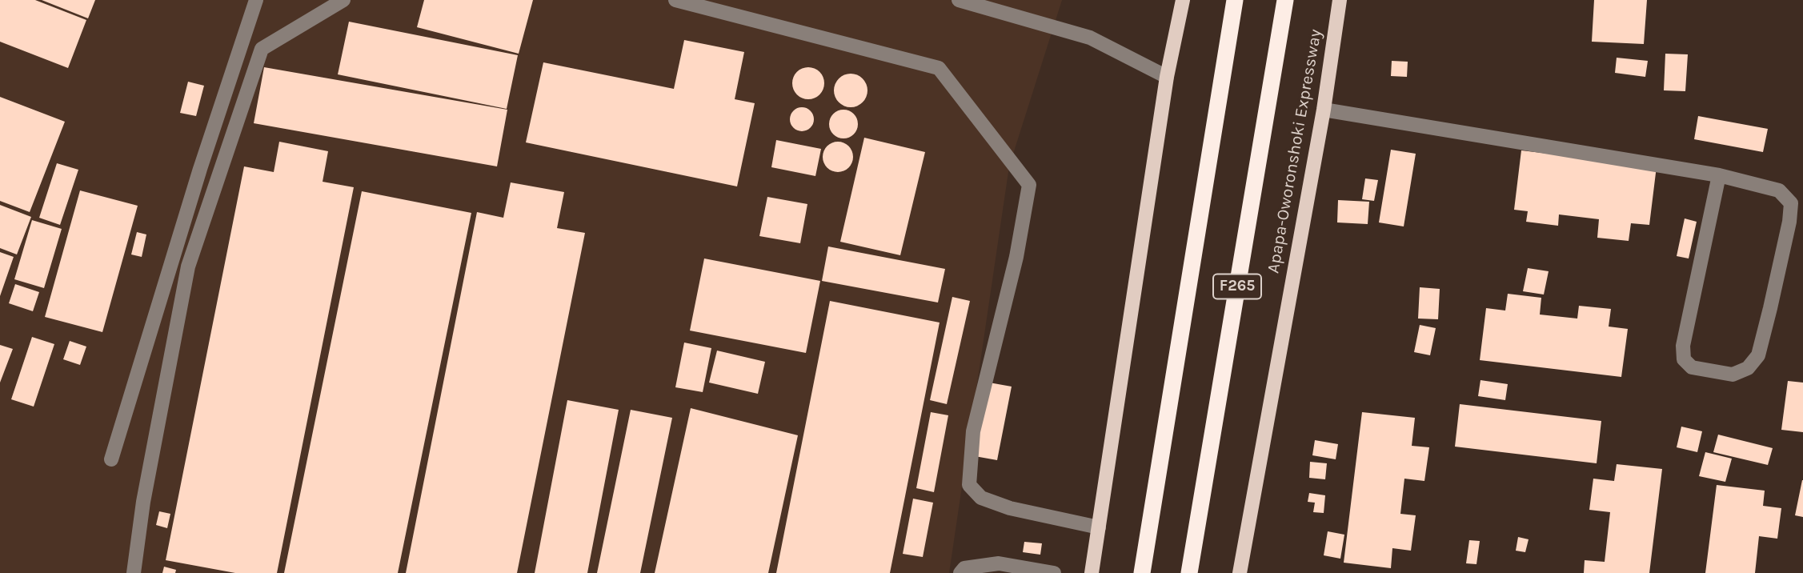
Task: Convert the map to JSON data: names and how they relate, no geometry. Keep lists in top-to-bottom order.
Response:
{
  "streets": {
    "highway": ["Apapa-Oworonshoki Expressway", "F265"]
  }
}
